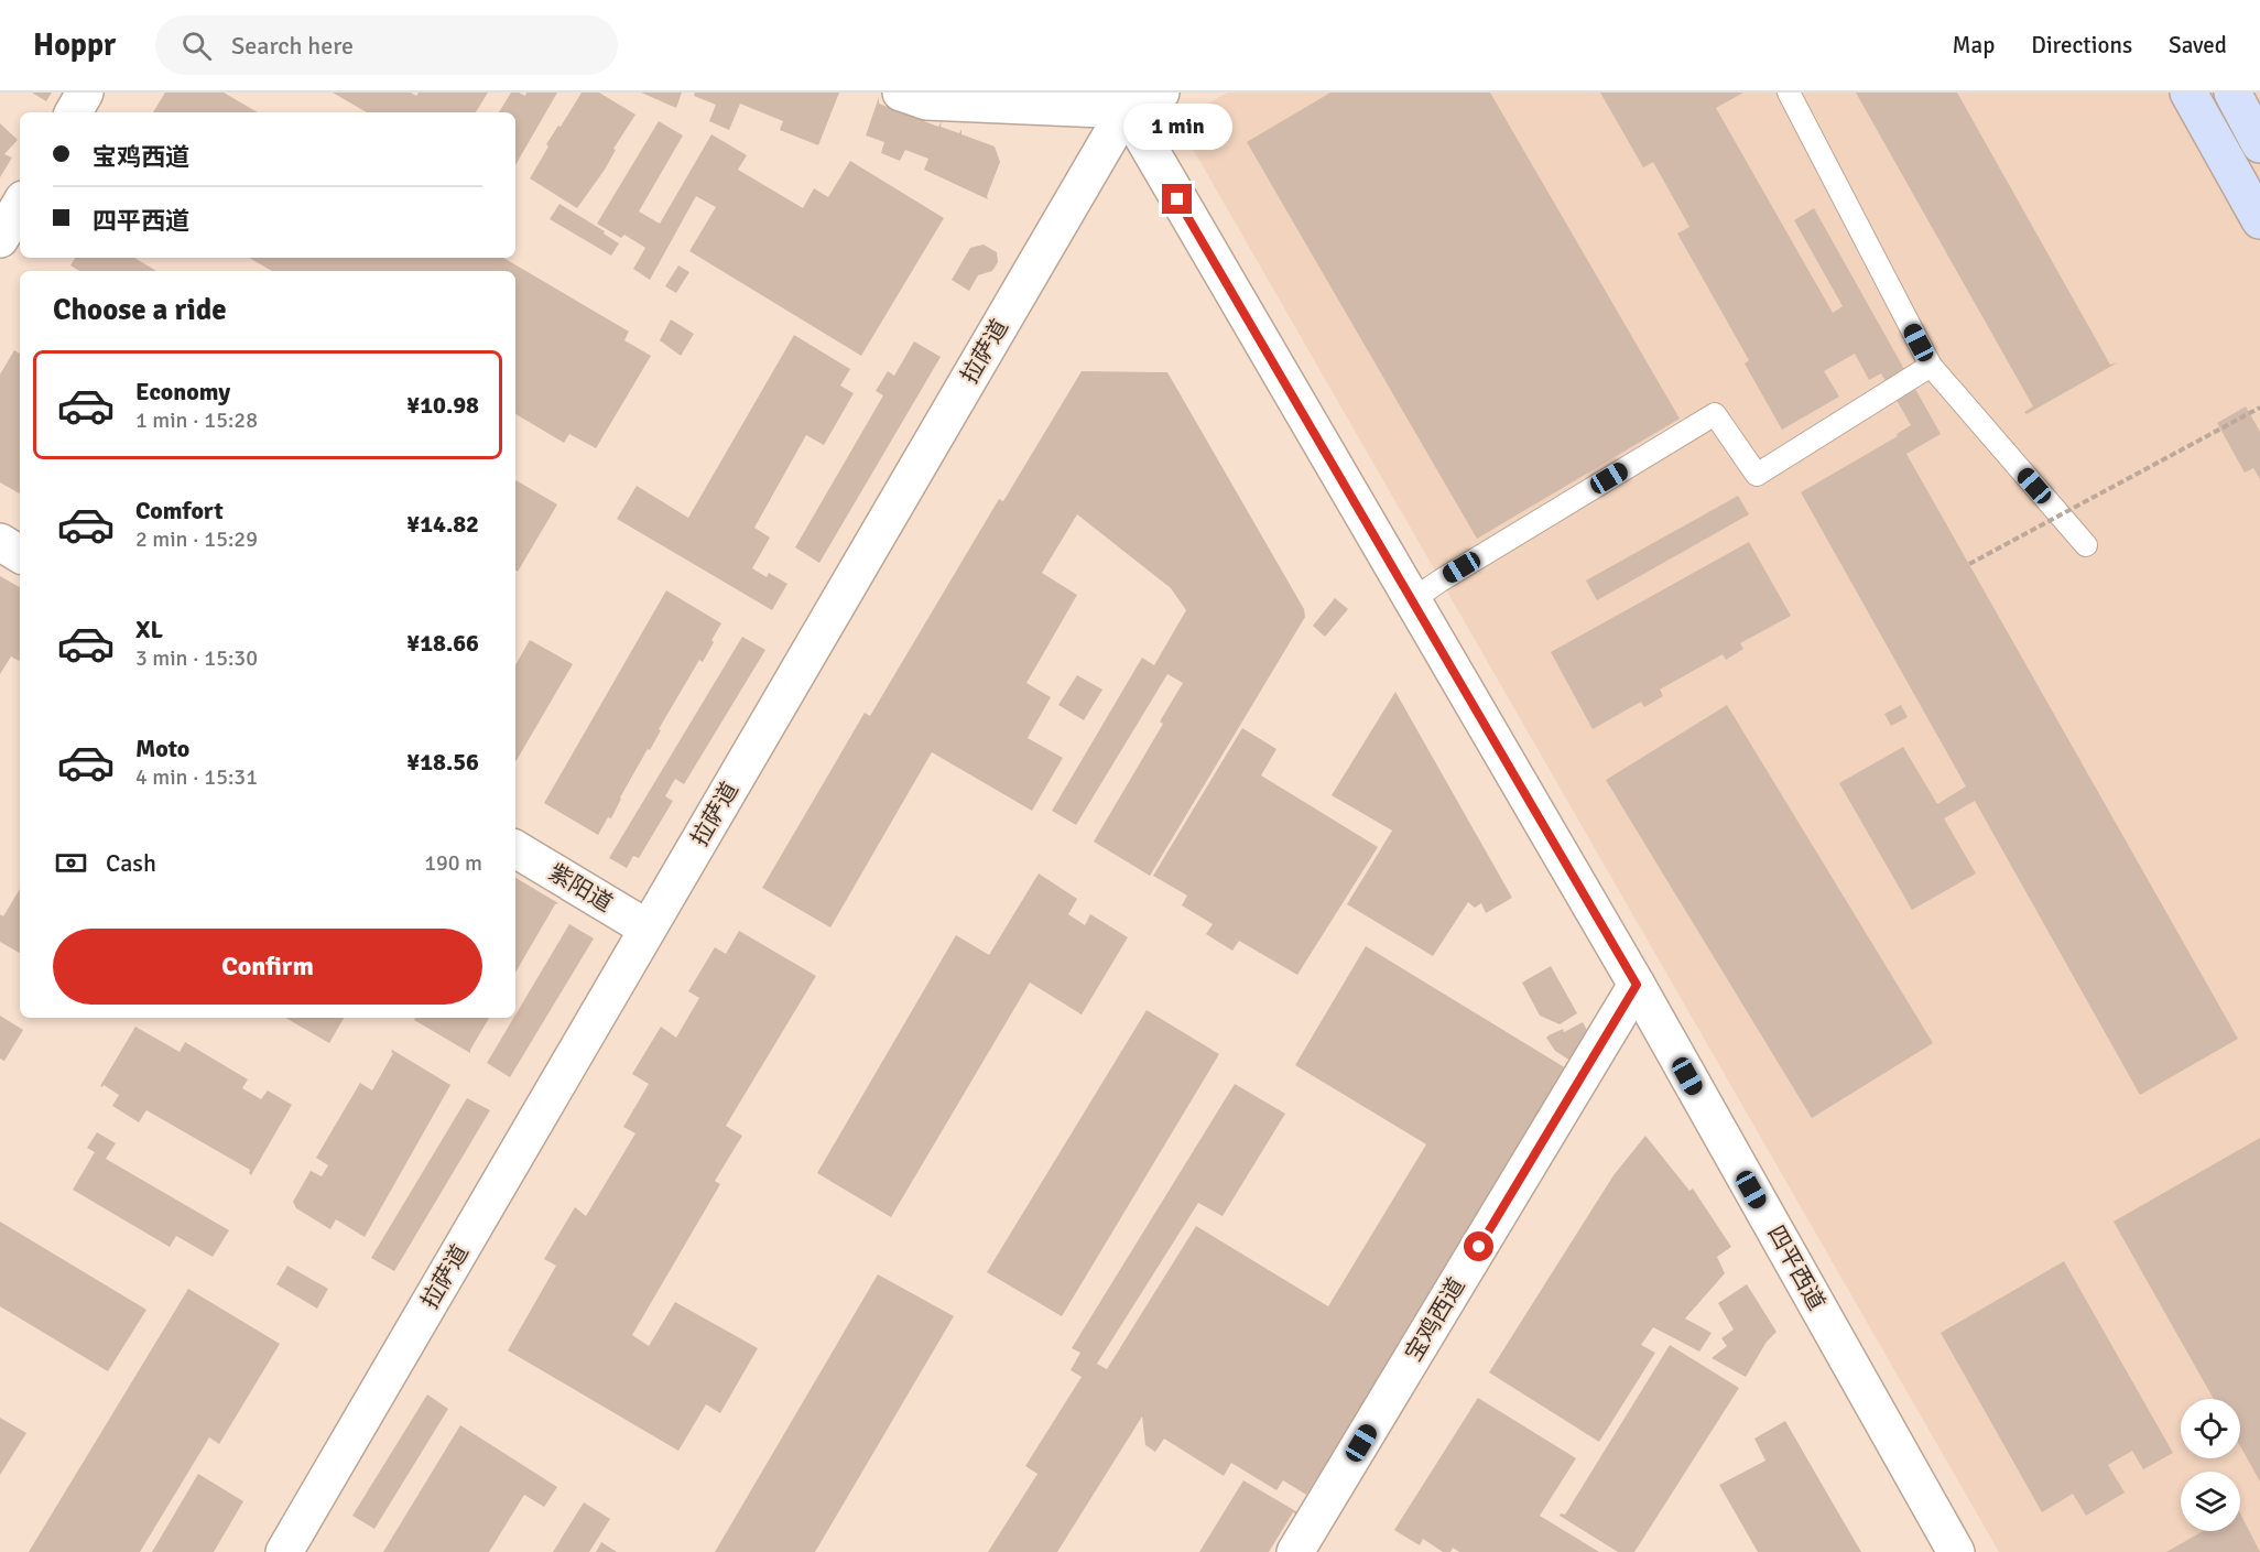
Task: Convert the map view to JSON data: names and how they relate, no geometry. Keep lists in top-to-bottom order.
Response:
{
  "streets": {
    "street": [
      "拉萨道",
      "紫阳道",
      "四平西道",
      "宝鸡西道"
    ]
  },
  "crossings": [
    ["拉萨道", "紫阳道"],
    ["拉萨道", "四平西道"],
    ["四平西道", "宝鸡西道"]
  ],
  "page": {
    "header": "Hoppr",
    "search": "Search here",
    "nav": ["Map", "Directions", "Saved"],
    "bubble": "1 min",
    "banner": ["宝鸡西道", "四平西道"],
    "heading": "Choose a ride",
    "list": [
      {
        "name": "Economy",
        "note": "1 min · 15:28",
        "value": "¥10.98"
      },
      {
        "name": "Comfort",
        "note": "2 min · 15:29",
        "value": "¥14.82"
      },
      {
        "name": "XL",
        "note": "3 min · 15:30",
        "value": "¥18.66"
      },
      {
        "name": "Moto",
        "note": "4 min · 15:31",
        "value": "¥18.56"
      }
    ],
    "pay": ["Cash", "190 m"],
    "buttons": "Confirm"
  }
}
